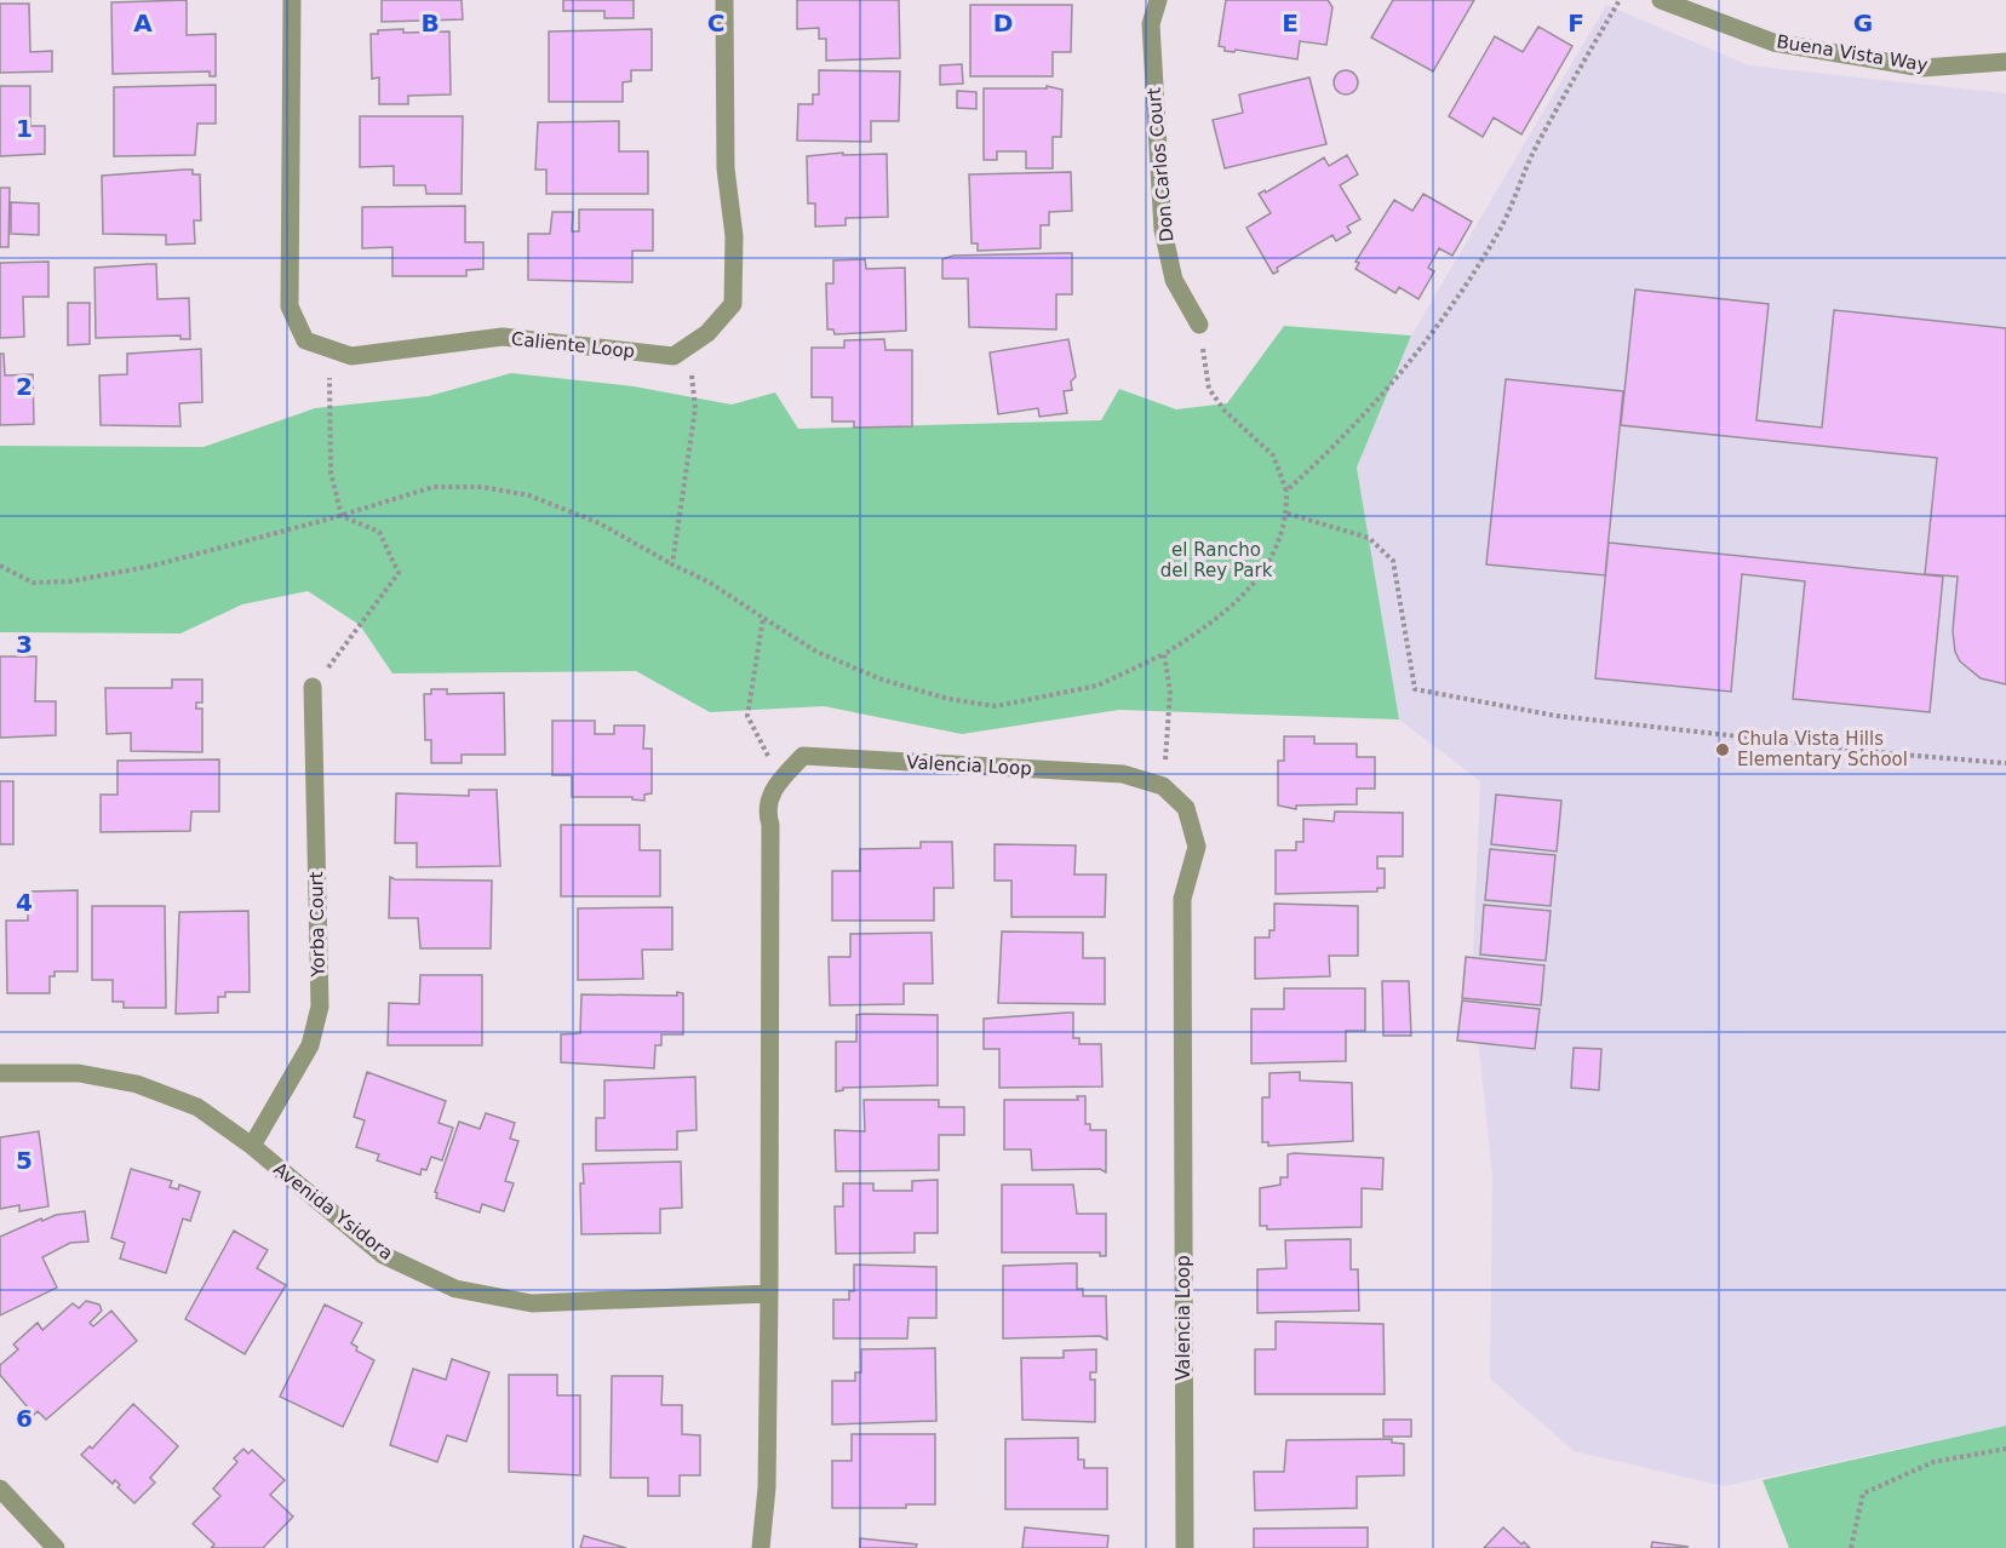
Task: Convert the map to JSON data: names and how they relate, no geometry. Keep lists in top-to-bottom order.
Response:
{
  "streets": {
    "street": [
      "Buena Vista Way",
      "Don Carlos Court",
      "Caliente Loop",
      "Valencia Loop",
      "Yorba Court",
      "Avenida Ysidora"
    ]
  },
  "crossings": [
    ["Valencia Loop", "Avenida Ysidora"],
    ["Yorba Court", "Avenida Ysidora"]
  ],
  "parks": ["el Rancho del Rey Park"],
  "places": ["Chula Vista Hills Elementary School"],
  "grid": {
    "columns": [
      "A",
      "B",
      "C",
      "D",
      "E",
      "F",
      "G"
    ],
    "rows": [
      "1",
      "2",
      "3",
      "4",
      "5",
      "6"
    ]
  }
}
